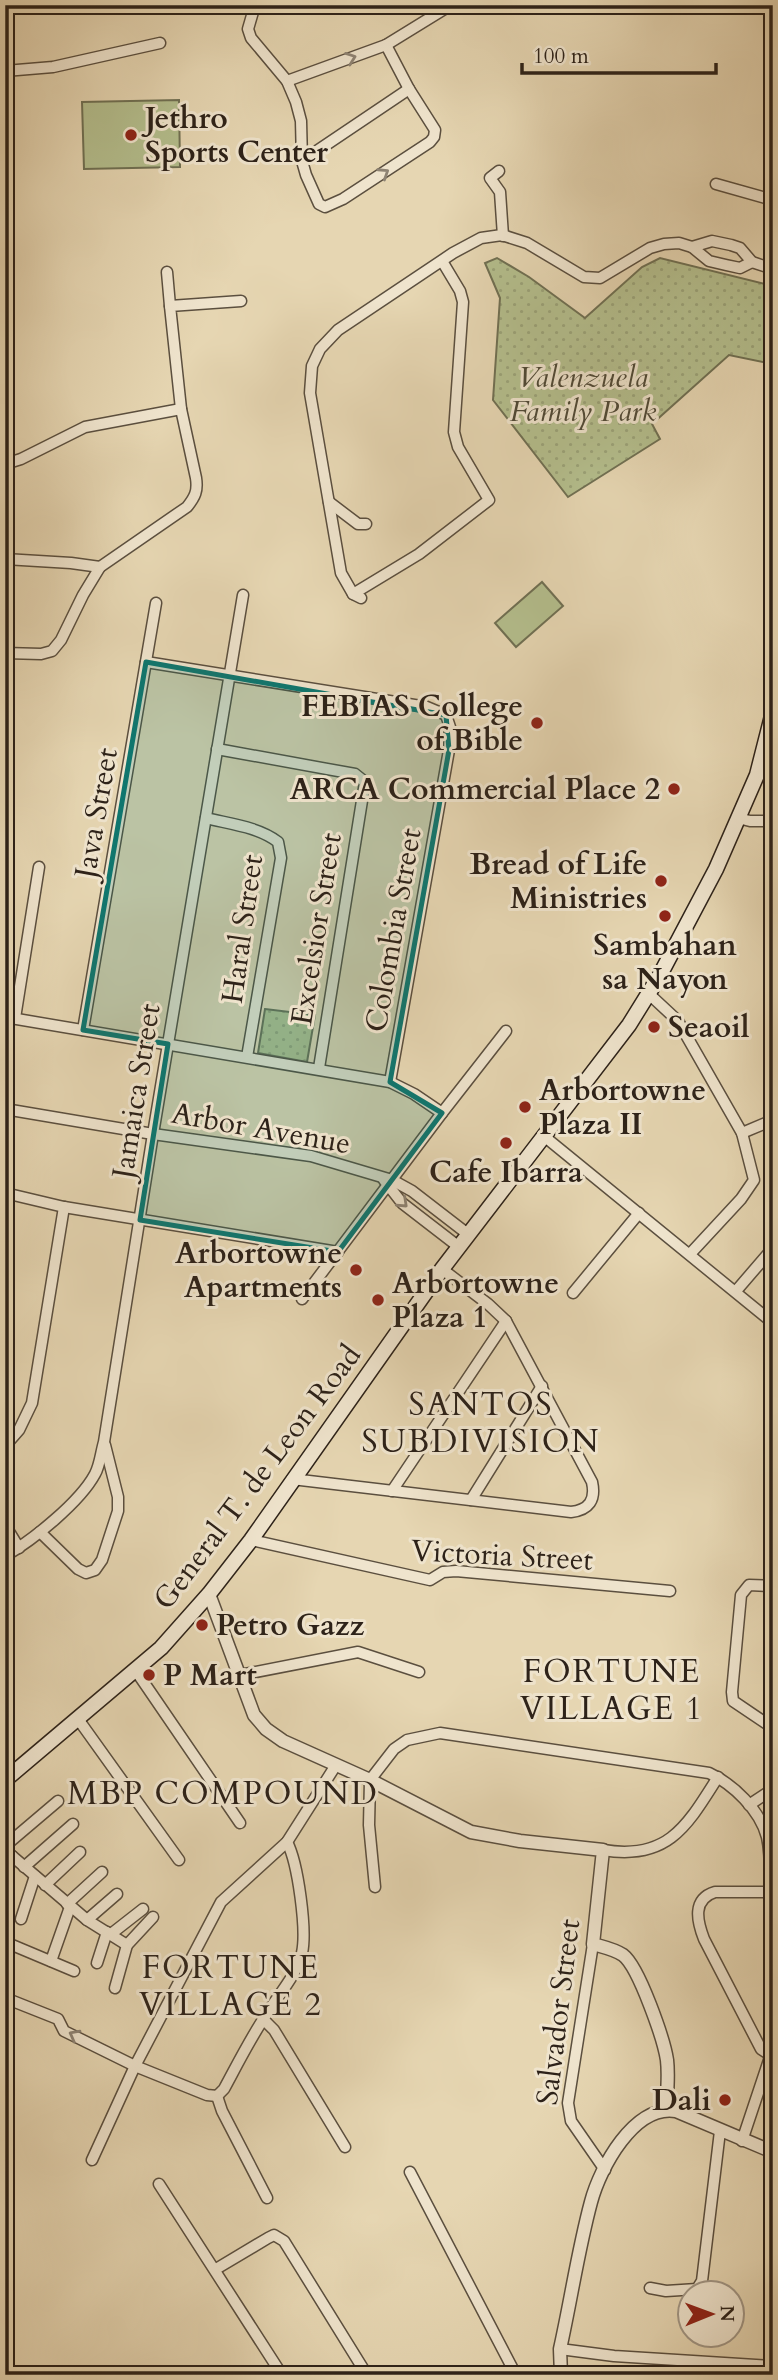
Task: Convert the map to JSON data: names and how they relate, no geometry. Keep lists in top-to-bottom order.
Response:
{
  "streets": {
    "main road": ["General T. de Leon Road"],
    "street": [
      "Java Street",
      "Haral Street",
      "Excelsior Street",
      "Colombia Street",
      "Jamaica Street",
      "Arbor Avenue",
      "Victoria Street",
      "Salvador Street"
    ]
  },
  "crossings": [
    ["Java Street", "Colombia Street"],
    ["Haral Street", "Jamaica Street"],
    ["Excelsior Street", "Jamaica Street"],
    ["Colombia Street", "Jamaica Street"],
    ["Jamaica Street", "Arbor Avenue"],
    ["Arbor Avenue", "General T. de Leon Road"],
    ["General T. de Leon Road", "Victoria Street"]
  ],
  "districts": [
    "SANTOS SUBDIVISION",
    "FORTUNE VILLAGE 1",
    "MBP COMPOUND",
    "FORTUNE VILLAGE 2"
  ],
  "parks": ["Valenzuela Family Park"],
  "places": [
    "Jethro Sports Center",
    "FEBIAS College of Bible",
    "ARCA Commercial Place 2",
    "Bread of Life Ministries",
    "Sambahan sa Nayon",
    "Seaoil",
    "Arbortowne Plaza II",
    "Cafe Ibarra",
    "Arbortowne Apartments",
    "Arbortowne Plaza 1",
    "Petro Gazz",
    "P Mart",
    "Dali"
  ],
  "scale_bar": "100 m",
  "north": "right"
}
